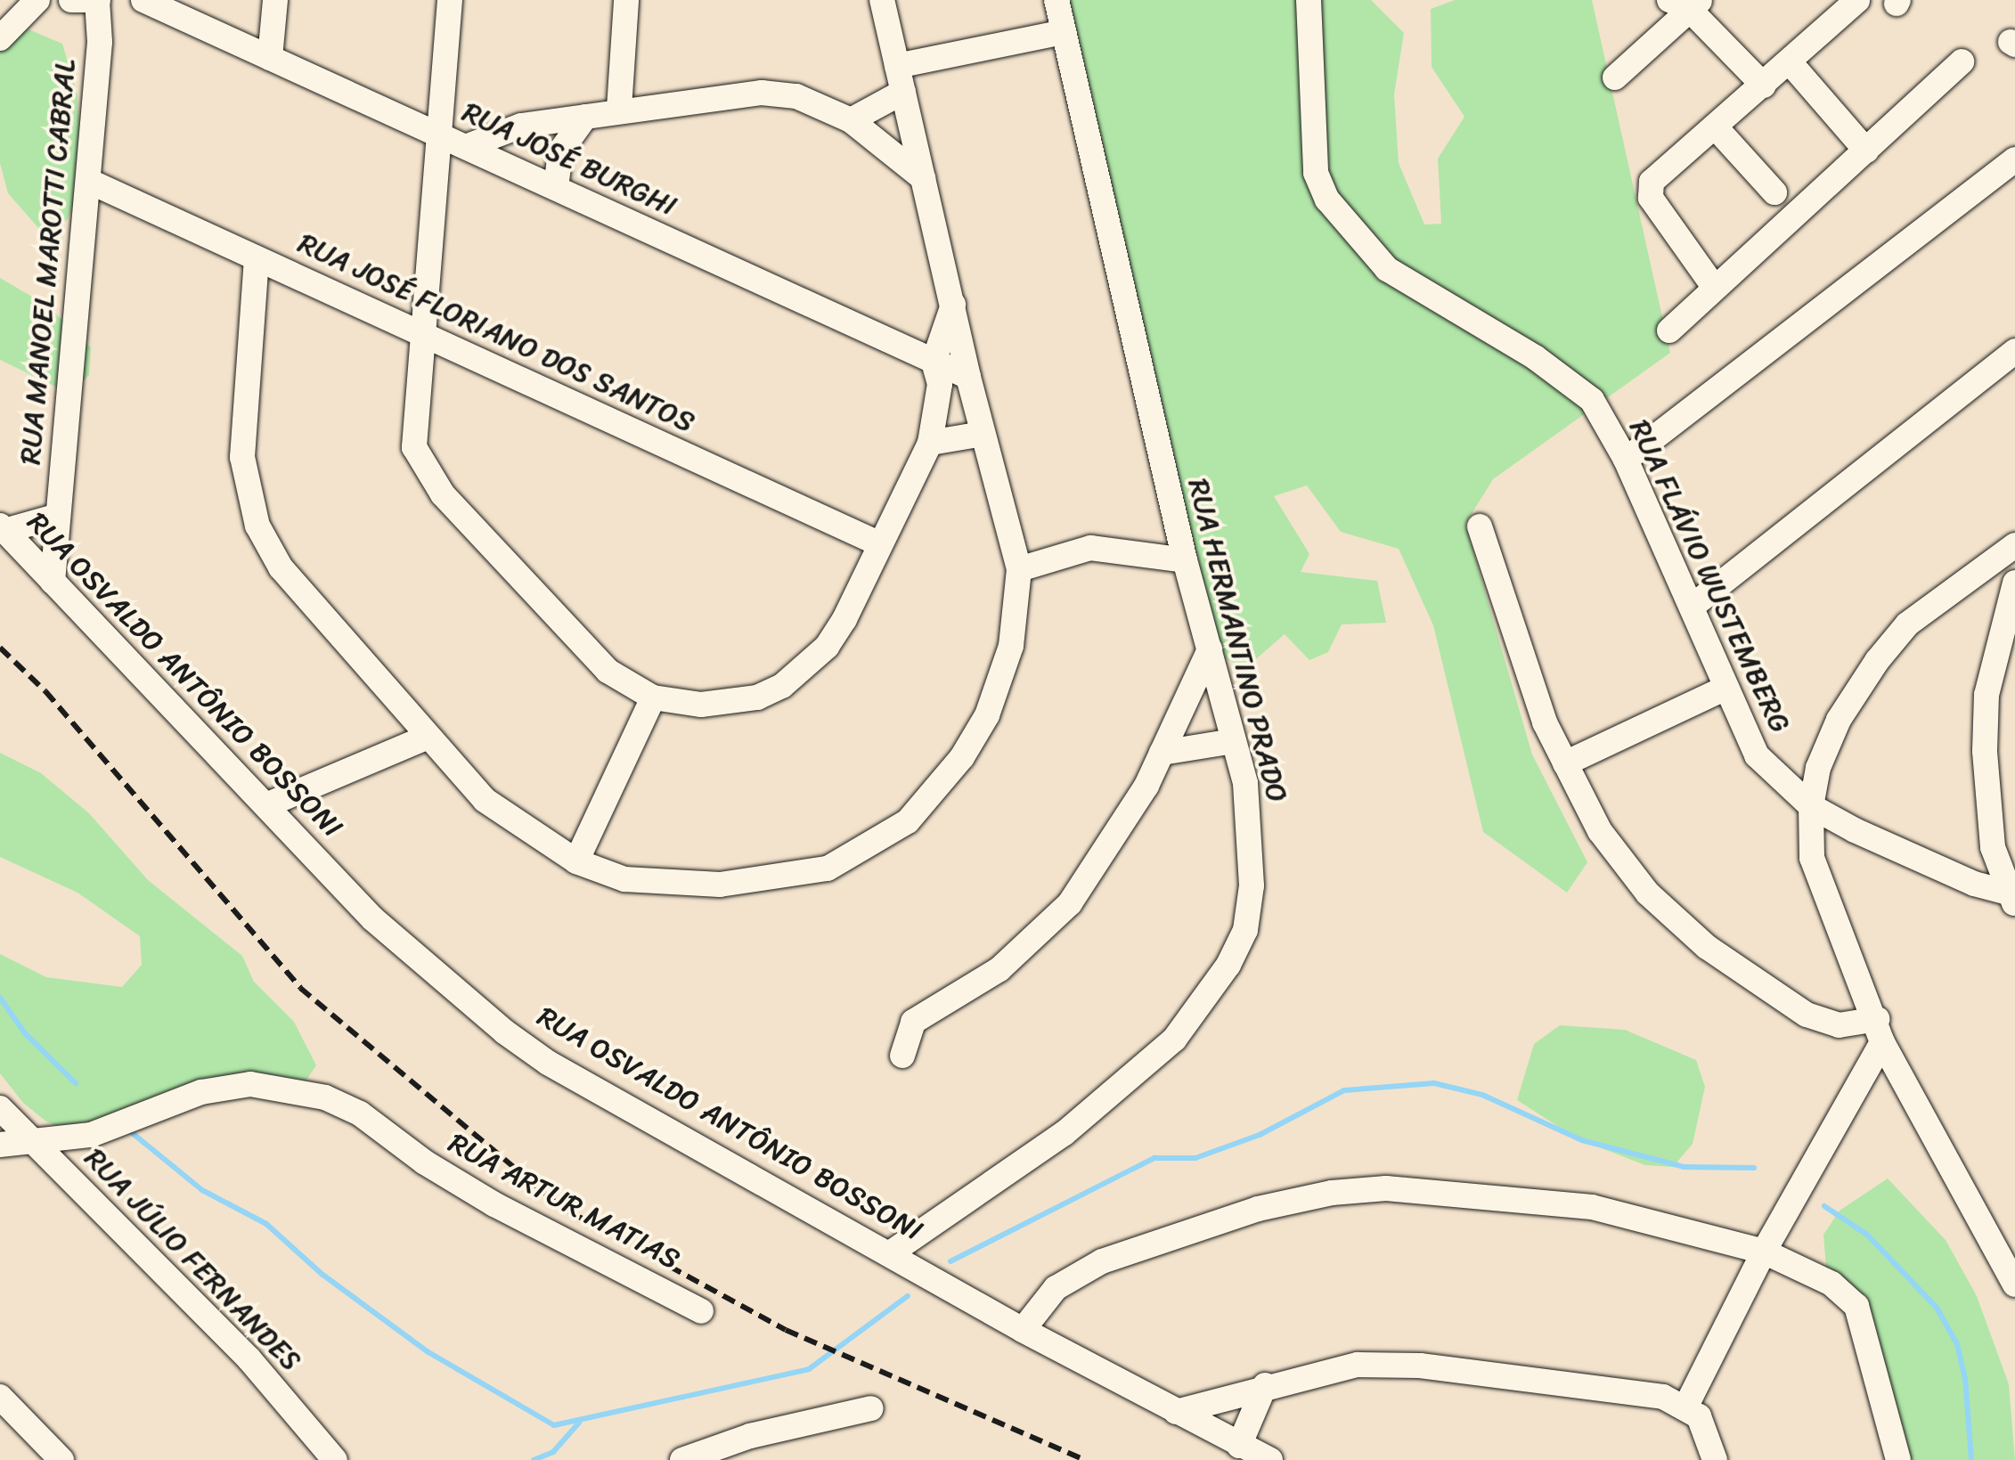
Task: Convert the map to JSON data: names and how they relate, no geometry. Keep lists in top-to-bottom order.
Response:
{
  "streets": {
    "street": [
      "RUA JOSÉ BURGHI",
      "RUA MANOEL MAROTTI CABRAL",
      "RUA JOSÉ FLORIANO DOS SANTOS",
      "RUA FLÁVIO WUSTEMBERG",
      "RUA HERMANTINO PRADO",
      "RUA OSVALDO ANTÔNIO BOSSONI",
      "RUA ARTUR MATIAS",
      "RUA JÚLIO FERNANDES"
    ]
  },
  "crossings": [
    ["RUA MANOEL MAROTTI CABRAL", "RUA JOSÉ FLORIANO DOS SANTOS"],
    ["RUA MANOEL MAROTTI CABRAL", "RUA OSVALDO ANTÔNIO BOSSONI"],
    ["RUA HERMANTINO PRADO", "RUA OSVALDO ANTÔNIO BOSSONI"],
    ["RUA ARTUR MATIAS", "RUA JÚLIO FERNANDES"]
  ]
}
